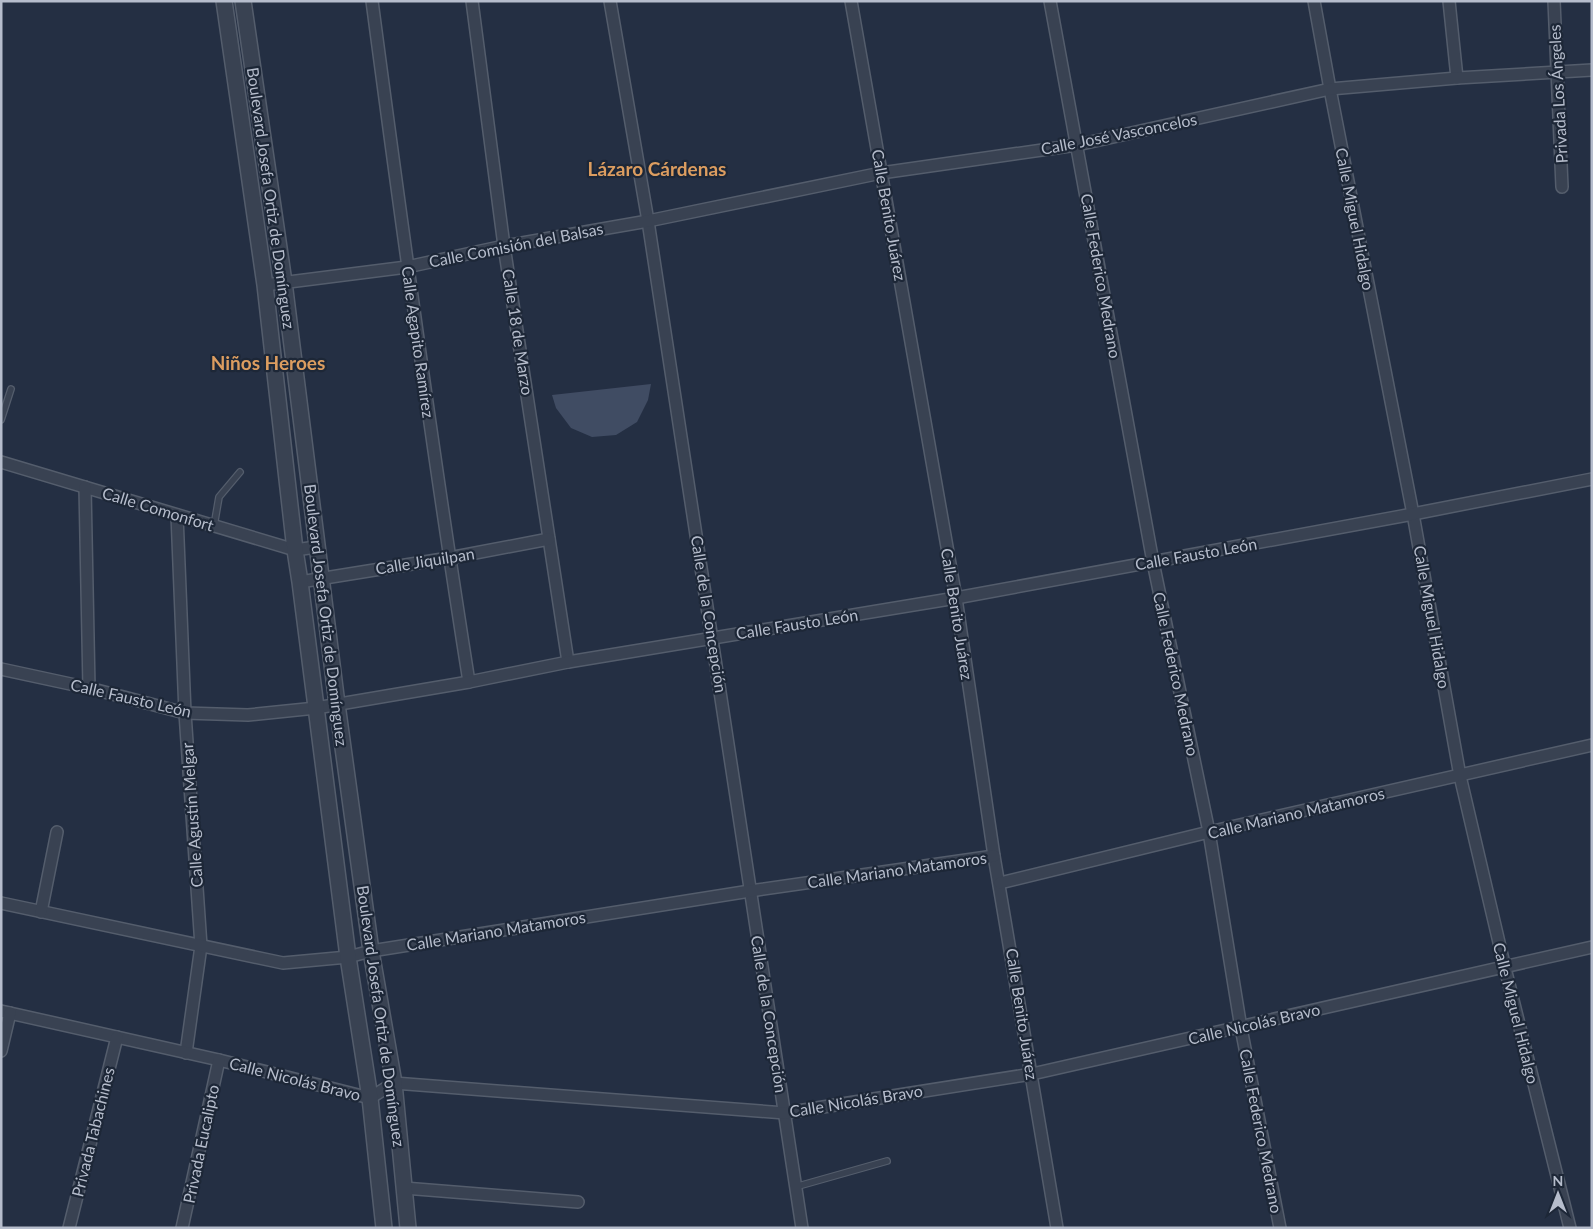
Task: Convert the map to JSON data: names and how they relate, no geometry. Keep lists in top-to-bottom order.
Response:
{
  "streets": {
    "street": [
      "Privada Los Ángeles",
      "Calle José Vasconcelos",
      "Boulevard Josefa Ortiz de Domínguez",
      "Calle Benito Juárez",
      "Calle Miguel Hidalgo",
      "Calle Comisión del Balsas",
      "Calle Federico Medrano",
      "Calle 18 de Marzo",
      "Calle Agapito Ramírez",
      "Calle Comonfort",
      "Calle Fausto León",
      "Calle Jiquilpan",
      "Calle de la Concepción",
      "Calle Mariano Matamoros",
      "Calle Agustín Melgar",
      "Calle Nicolás Bravo",
      "Privada Tabachines",
      "Privada Eucalipto"
    ]
  },
  "crossings": [
    ["Privada Los Ángeles", "Calle José Vasconcelos"],
    ["Calle José Vasconcelos", "Calle Benito Juárez"],
    ["Calle José Vasconcelos", "Calle Miguel Hidalgo"],
    ["Calle José Vasconcelos", "Calle Comisión del Balsas"],
    ["Calle José Vasconcelos", "Calle Federico Medrano"],
    ["Calle José Vasconcelos", "Calle de la Concepción"],
    ["Boulevard Josefa Ortiz de Domínguez", "Calle Comisión del Balsas"],
    ["Boulevard Josefa Ortiz de Domínguez", "Calle Comonfort"],
    ["Boulevard Josefa Ortiz de Domínguez", "Calle Fausto León"],
    ["Boulevard Josefa Ortiz de Domínguez", "Calle Jiquilpan"],
    ["Boulevard Josefa Ortiz de Domínguez", "Calle Mariano Matamoros"],
    ["Boulevard Josefa Ortiz de Domínguez", "Calle Nicolás Bravo"],
    ["Calle Benito Juárez", "Calle Fausto León"],
    ["Calle Benito Juárez", "Calle Mariano Matamoros"],
    ["Calle Benito Juárez", "Calle Nicolás Bravo"],
    ["Calle Miguel Hidalgo", "Calle Fausto León"],
    ["Calle Miguel Hidalgo", "Calle Mariano Matamoros"],
    ["Calle Miguel Hidalgo", "Calle Nicolás Bravo"],
    ["Calle Comisión del Balsas", "Calle 18 de Marzo"],
    ["Calle Comisión del Balsas", "Calle Agapito Ramírez"],
    ["Calle Comisión del Balsas", "Calle de la Concepción"],
    ["Calle Federico Medrano", "Calle Fausto León"],
    ["Calle Federico Medrano", "Calle Mariano Matamoros"],
    ["Calle Federico Medrano", "Calle Nicolás Bravo"],
    ["Calle 18 de Marzo", "Calle Fausto León"],
    ["Calle 18 de Marzo", "Calle Jiquilpan"],
    ["Calle Agapito Ramírez", "Calle Fausto León"],
    ["Calle Agapito Ramírez", "Calle Jiquilpan"],
    ["Calle Comonfort", "Calle Agustín Melgar"],
    ["Calle Fausto León", "Calle de la Concepción"],
    ["Calle Fausto León", "Calle Agustín Melgar"],
    ["Calle de la Concepción", "Calle Mariano Matamoros"],
    ["Calle de la Concepción", "Calle Nicolás Bravo"],
    ["Calle Mariano Matamoros", "Calle Agustín Melgar"],
    ["Calle Agustín Melgar", "Calle Nicolás Bravo"],
    ["Calle Nicolás Bravo", "Privada Tabachines"],
    ["Calle Nicolás Bravo", "Privada Eucalipto"]
  ],
  "districts": ["Lázaro Cárdenas", "Niños Heroes"],
  "north": "top"
}
